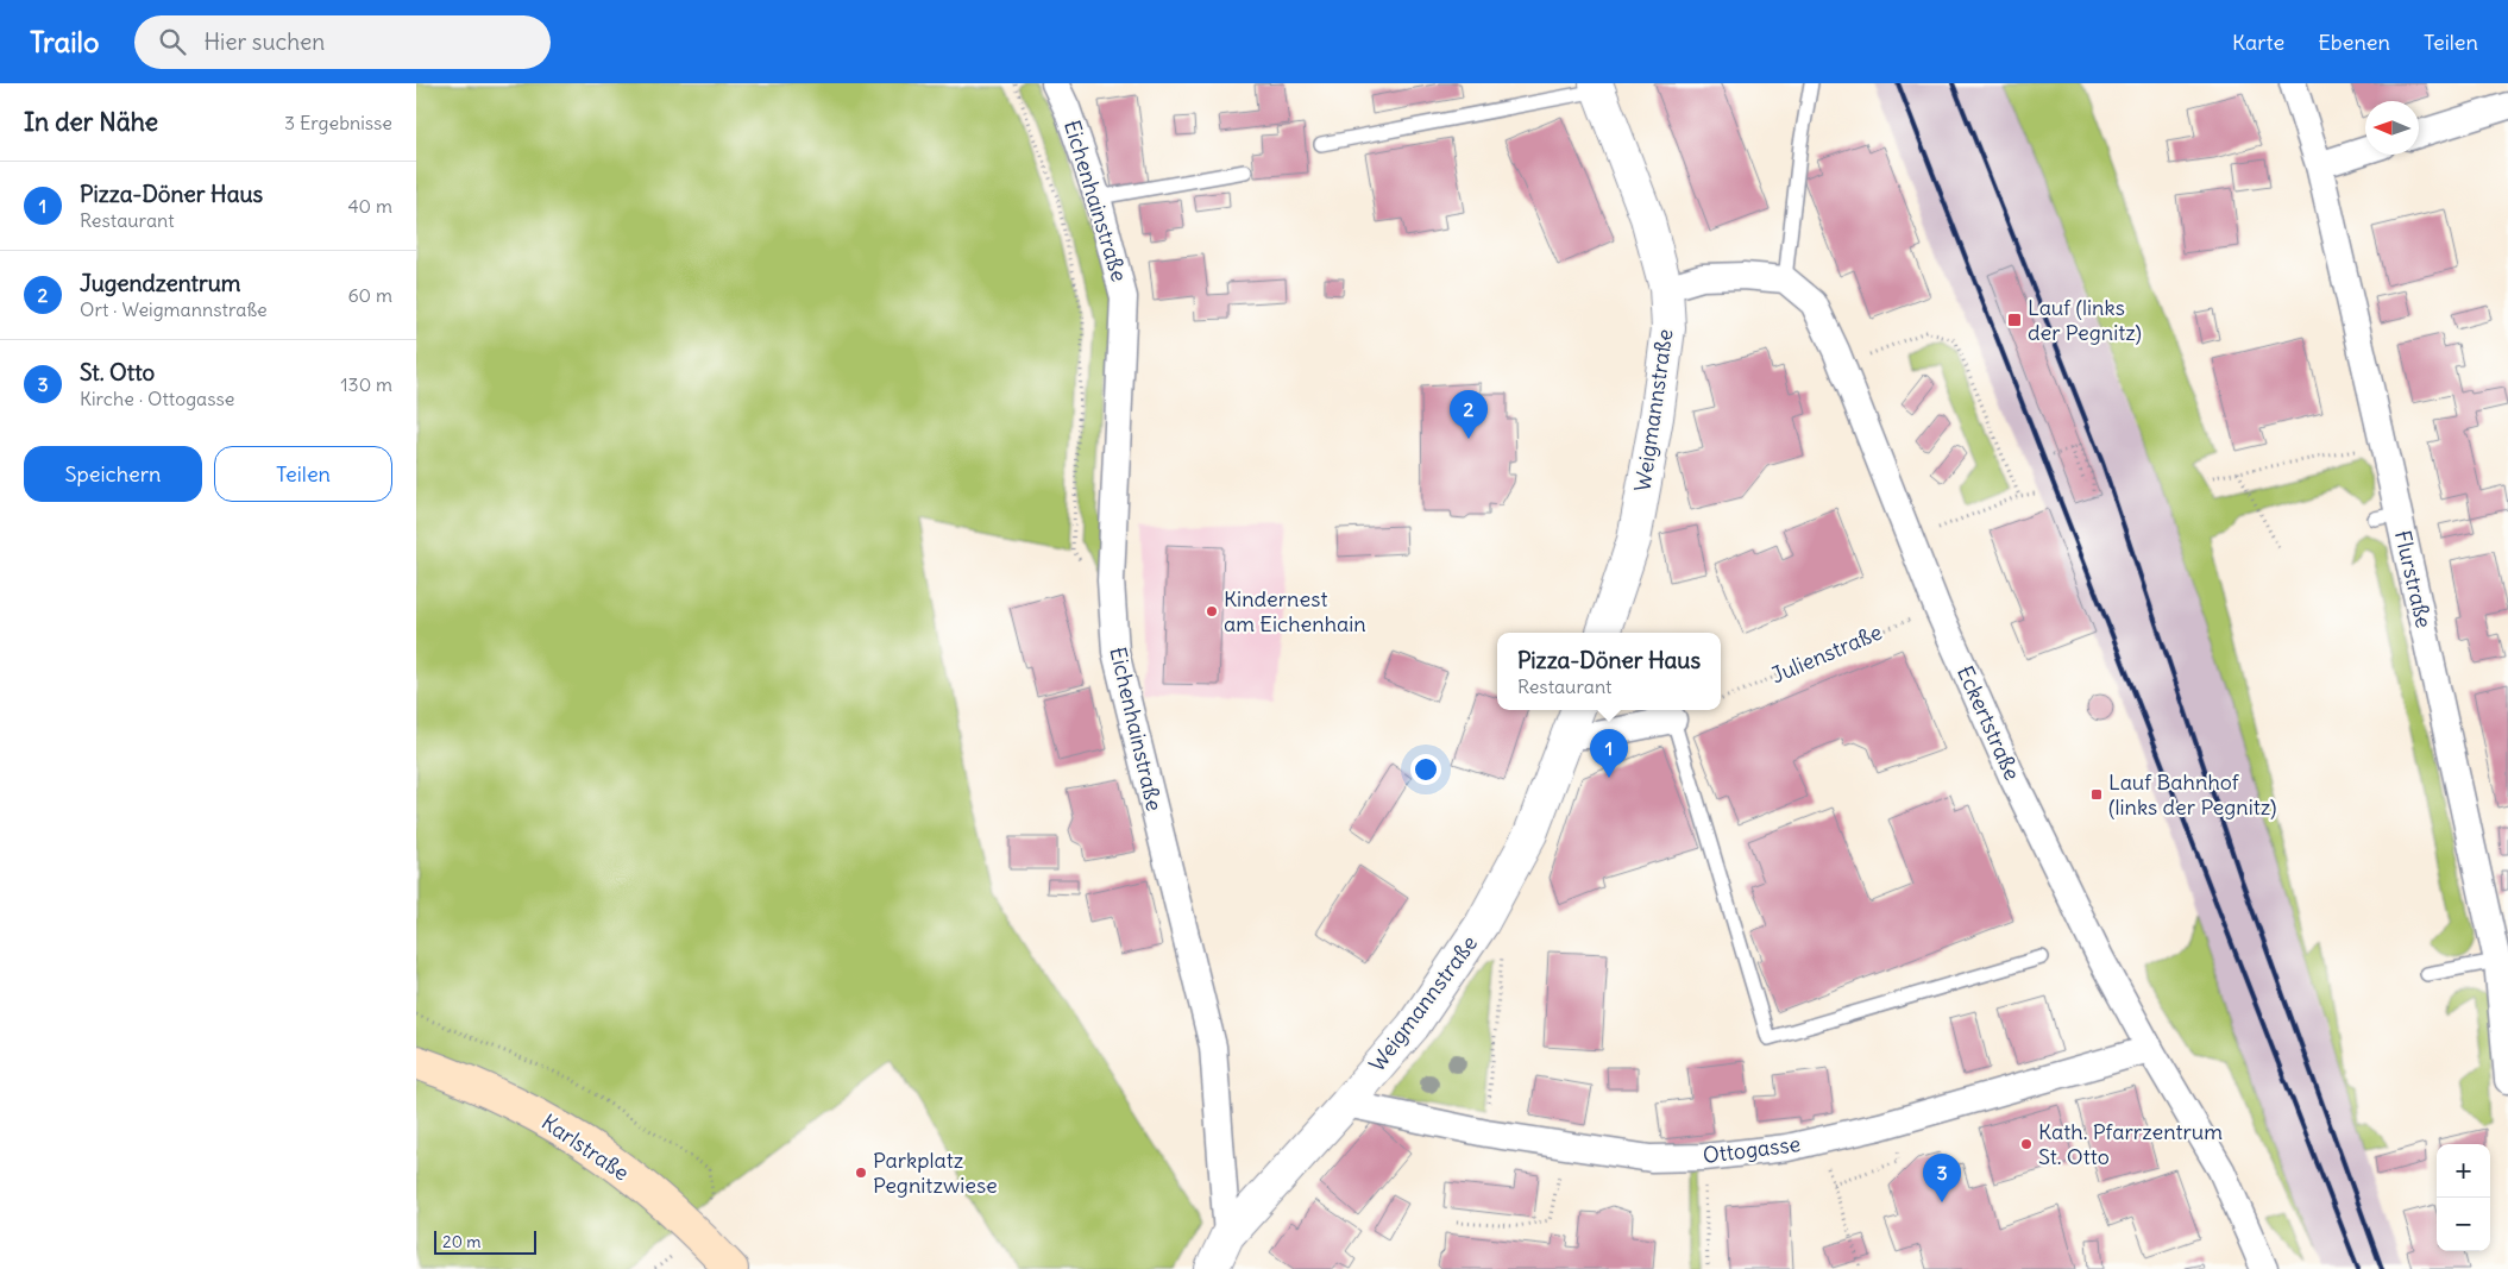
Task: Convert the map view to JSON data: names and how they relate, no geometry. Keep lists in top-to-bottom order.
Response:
{
  "streets": {
    "main road": ["Karlstraße"],
    "street": [
      "Eichenhainstraße",
      "Weigmannstraße",
      "Flurstraße",
      "Eckertstraße",
      "Ottogasse"
    ],
    "path": ["Julienstraße"]
  },
  "crossings": [
    ["Eichenhainstraße", "Weigmannstraße"],
    ["Weigmannstraße", "Ottogasse"],
    ["Julienstraße", "Eckertstraße"],
    ["Eckertstraße", "Ottogasse"]
  ],
  "places": {
    "transit": ["Lauf (links der Pegnitz)", "Lauf Bahnhof (links der Pegnitz)"],
    "other": ["Kindernest am Eichenhain", "Kath. Pfarrzentrum St. Otto", "Parkplatz Pegnitzwiese"]
  },
  "scale_bar": "20 m",
  "north": "left",
  "page": {
    "header": "Trailo",
    "search": "Hier suchen",
    "nav": ["Karte", "Ebenen", "Teilen"],
    "heading": ["In der Nähe", "3 Ergebnisse"],
    "list": [
      {
        "mark": "1",
        "name": "Pizza-Döner Haus",
        "note": "Restaurant",
        "value": "40 m"
      },
      {
        "mark": "2",
        "name": "Jugendzentrum",
        "note": "Ort · Weigmannstraße",
        "value": "60 m"
      },
      {
        "mark": "3",
        "name": "St. Otto",
        "note": "Kirche · Ottogasse",
        "value": "130 m"
      }
    ],
    "pins": ["2", "1", "3"],
    "buttons": ["Speichern", "Teilen"],
    "popup": ["Pizza-Döner Haus", "Restaurant"],
    "map_buttons": ["+", "−"],
    "scale": "20 m"
  }
}
